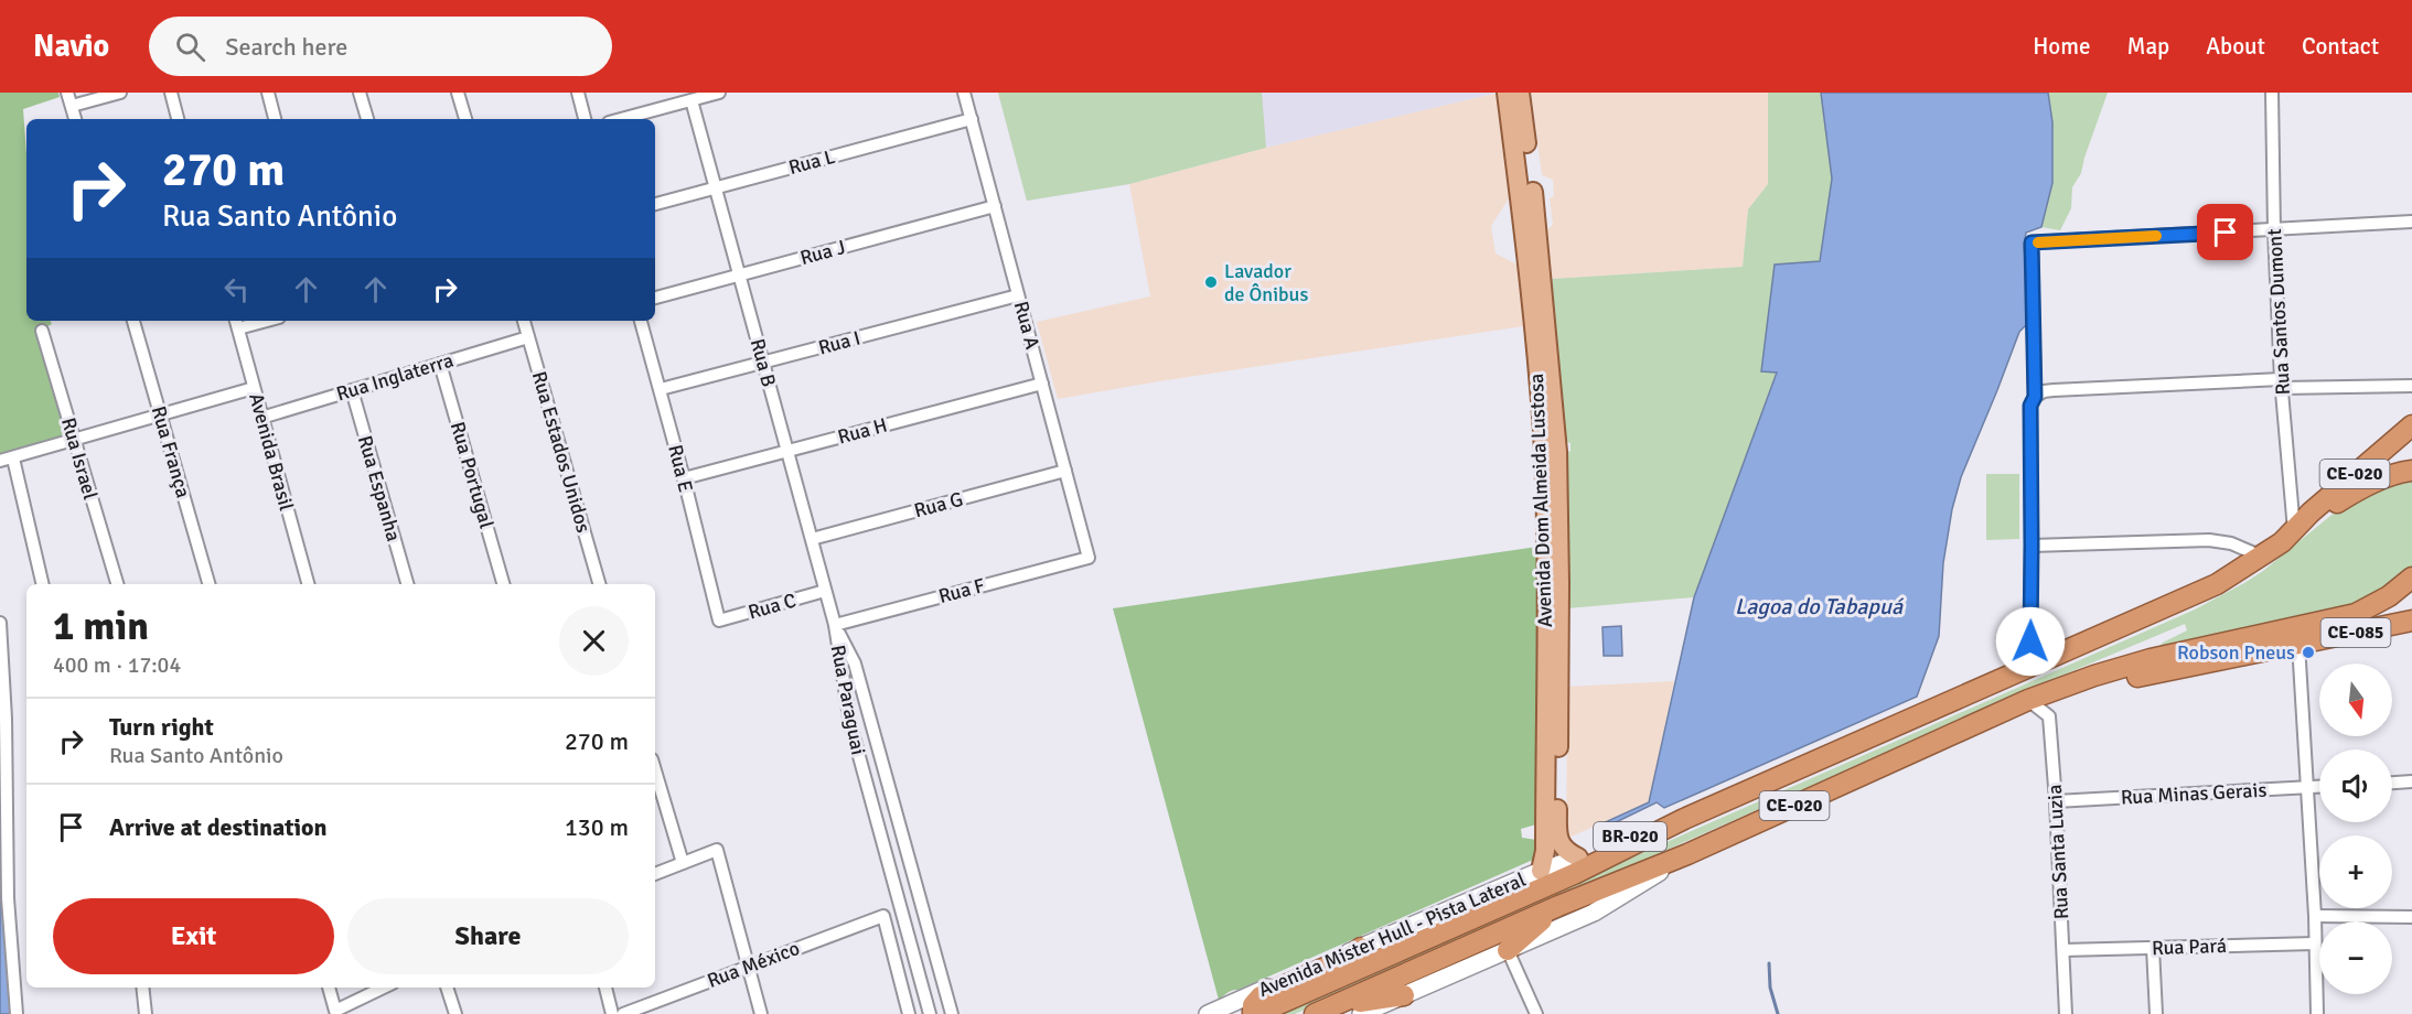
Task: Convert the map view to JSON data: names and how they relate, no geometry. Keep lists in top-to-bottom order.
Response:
{
  "streets": {
    "highway": ["CE-020", "CE-085", "BR-020"],
    "main road": ["Avenida Dom Almeida Lustosa", "Avenida Mister Hull - Pista Lateral"],
    "street": [
      "Rua L",
      "Rua J",
      "Rua Santos Dumont",
      "Rua A",
      "Rua I",
      "Rua B",
      "Rua Inglaterra",
      "Rua H",
      "Rua França",
      "Avenida Brasil",
      "Rua Estados Unidos",
      "Rua Israel",
      "Rua E",
      "Rua Portugal",
      "Rua Espanha",
      "Rua G",
      "Rua F",
      "Rua C",
      "Rua Paraguai",
      "Rua Minas Gerais",
      "Rua Santa Luzia",
      "Rua Pará",
      "Rua México"
    ]
  },
  "crossings": [
    ["Rua L", "Rua A"],
    ["Rua L", "Rua B"],
    ["Rua J", "Rua A"],
    ["Rua J", "Rua B"],
    ["Rua Santos Dumont", "CE-020"],
    ["Rua A", "Rua I"],
    ["Rua A", "Rua H"],
    ["Rua A", "Rua G"],
    ["Rua A", "Rua F"],
    ["Rua I", "Rua B"],
    ["Rua I", "Rua E"],
    ["Rua B", "Rua H"],
    ["Rua B", "Rua G"],
    ["Rua B", "Rua F"],
    ["Rua B", "Rua C"],
    ["Rua B", "Rua Paraguai"],
    ["Rua Inglaterra", "Avenida Brasil"],
    ["Rua Inglaterra", "Rua Estados Unidos"],
    ["Rua Inglaterra", "Rua Portugal"],
    ["Rua Inglaterra", "Rua Espanha"],
    ["Rua H", "Rua E"],
    ["Rua E", "Rua C"],
    ["CE-020", "CE-085"],
    ["CE-020", "BR-020"],
    ["CE-020", "Rua Santa Luzia"],
    ["Avenida Dom Almeida Lustosa", "Avenida Mister Hull - Pista Lateral"],
    ["Rua F", "Rua Paraguai"],
    ["CE-085", "Rua Santa Luzia"],
    ["Rua Minas Gerais", "Rua Santa Luzia"],
    ["BR-020", "Avenida Mister Hull - Pista Lateral"],
    ["Rua Santa Luzia", "Rua Pará"]
  ],
  "water": ["Lagoa do Tabapuá"],
  "places": ["Lavador de Ônibus", "Robson Pneus"],
  "north": "bottom",
  "page": {
    "header": "Navio",
    "search": "Search here",
    "nav": [
      "Home",
      "Map",
      "About",
      "Contact"
    ],
    "turn": ["270 m", "Rua Santo Antônio"],
    "heading": ["1 min", "400 m · 17:04"],
    "map_buttons": ["+", "−"],
    "list": [
      {
        "name": "Turn right",
        "note": "Rua Santo Antônio",
        "value": "270 m"
      },
      {
        "name": "Arrive at destination",
        "value": "130 m"
      }
    ],
    "buttons": ["Exit", "Share"]
  }
}
